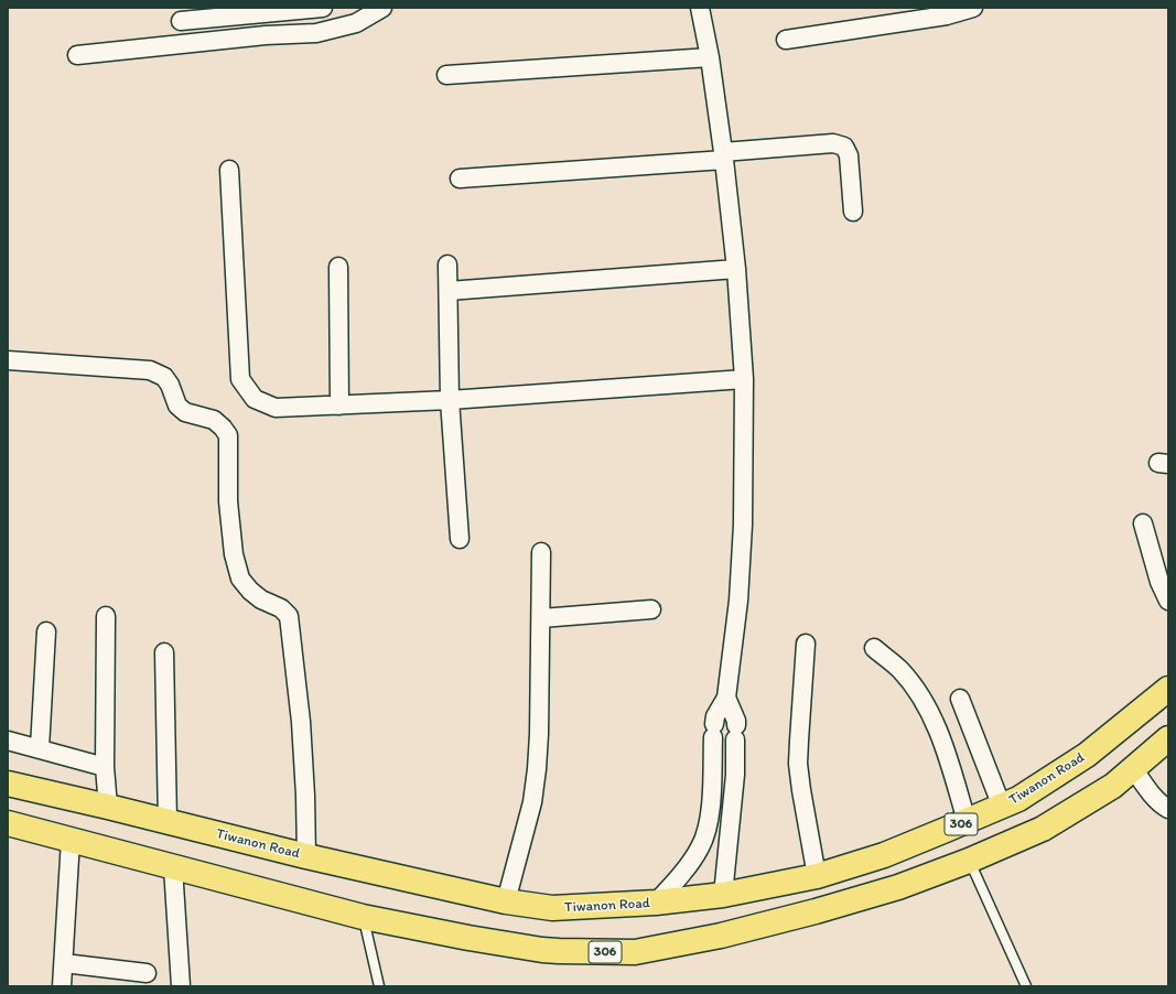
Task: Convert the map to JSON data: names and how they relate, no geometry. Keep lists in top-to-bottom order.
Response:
{
  "streets": {
    "main road": ["Tiwanon Road", "306"]
  }
}
